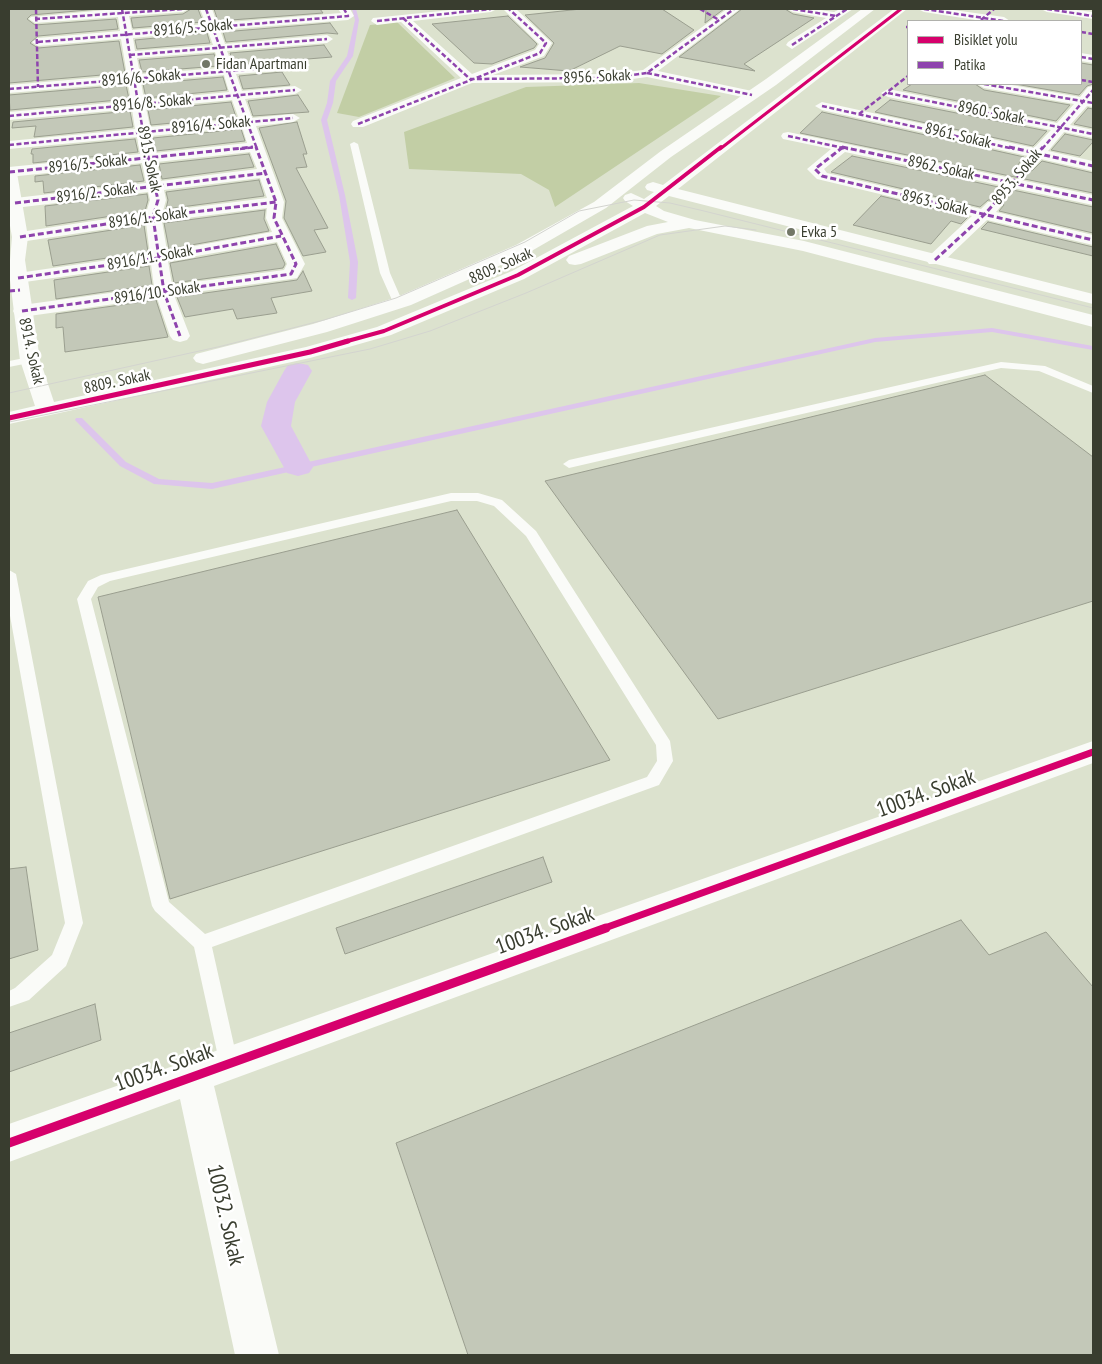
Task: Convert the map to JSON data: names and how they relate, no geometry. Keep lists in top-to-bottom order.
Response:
{
  "streets": {
    "street": [
      "8916/5. Sokak",
      "8956. Sokak",
      "8916/6. Sokak",
      "8916/8. Sokak",
      "8960. Sokak",
      "8916/4. Sokak",
      "8961. Sokak",
      "8915. Sokak",
      "8916/3. Sokak",
      "8962. Sokak",
      "8953. Sokak",
      "8916/2. Sokak",
      "8963. Sokak",
      "8916/1. Sokak",
      "8916/11. Sokak",
      "8809. Sokak",
      "8916/10. Sokak",
      "8914. Sokak",
      "10034. Sokak",
      "10032. Sokak"
    ]
  },
  "crossings": [
    ["8916/5. Sokak", "8915. Sokak"],
    ["8916/6. Sokak", "8915. Sokak"],
    ["8916/8. Sokak", "8915. Sokak"],
    ["8960. Sokak", "8953. Sokak"],
    ["8916/4. Sokak", "8915. Sokak"],
    ["8961. Sokak", "8953. Sokak"],
    ["8915. Sokak", "8916/3. Sokak"],
    ["8915. Sokak", "8916/2. Sokak"],
    ["8915. Sokak", "8916/1. Sokak"],
    ["8915. Sokak", "8916/11. Sokak"],
    ["8915. Sokak", "8916/10. Sokak"],
    ["8916/3. Sokak", "8914. Sokak"],
    ["8962. Sokak", "8953. Sokak"],
    ["8962. Sokak", "8963. Sokak"],
    ["8953. Sokak", "8963. Sokak"],
    ["8916/2. Sokak", "8914. Sokak"],
    ["8916/1. Sokak", "8914. Sokak"],
    ["8916/11. Sokak", "8916/10. Sokak"],
    ["8916/11. Sokak", "8914. Sokak"],
    ["8809. Sokak", "8914. Sokak"],
    ["8916/10. Sokak", "8914. Sokak"],
    ["10034. Sokak", "10032. Sokak"]
  ],
  "places": ["Fidan Apartmanı", "Evka 5"],
  "legend": ["Bisiklet yolu", "Patika"]
}
